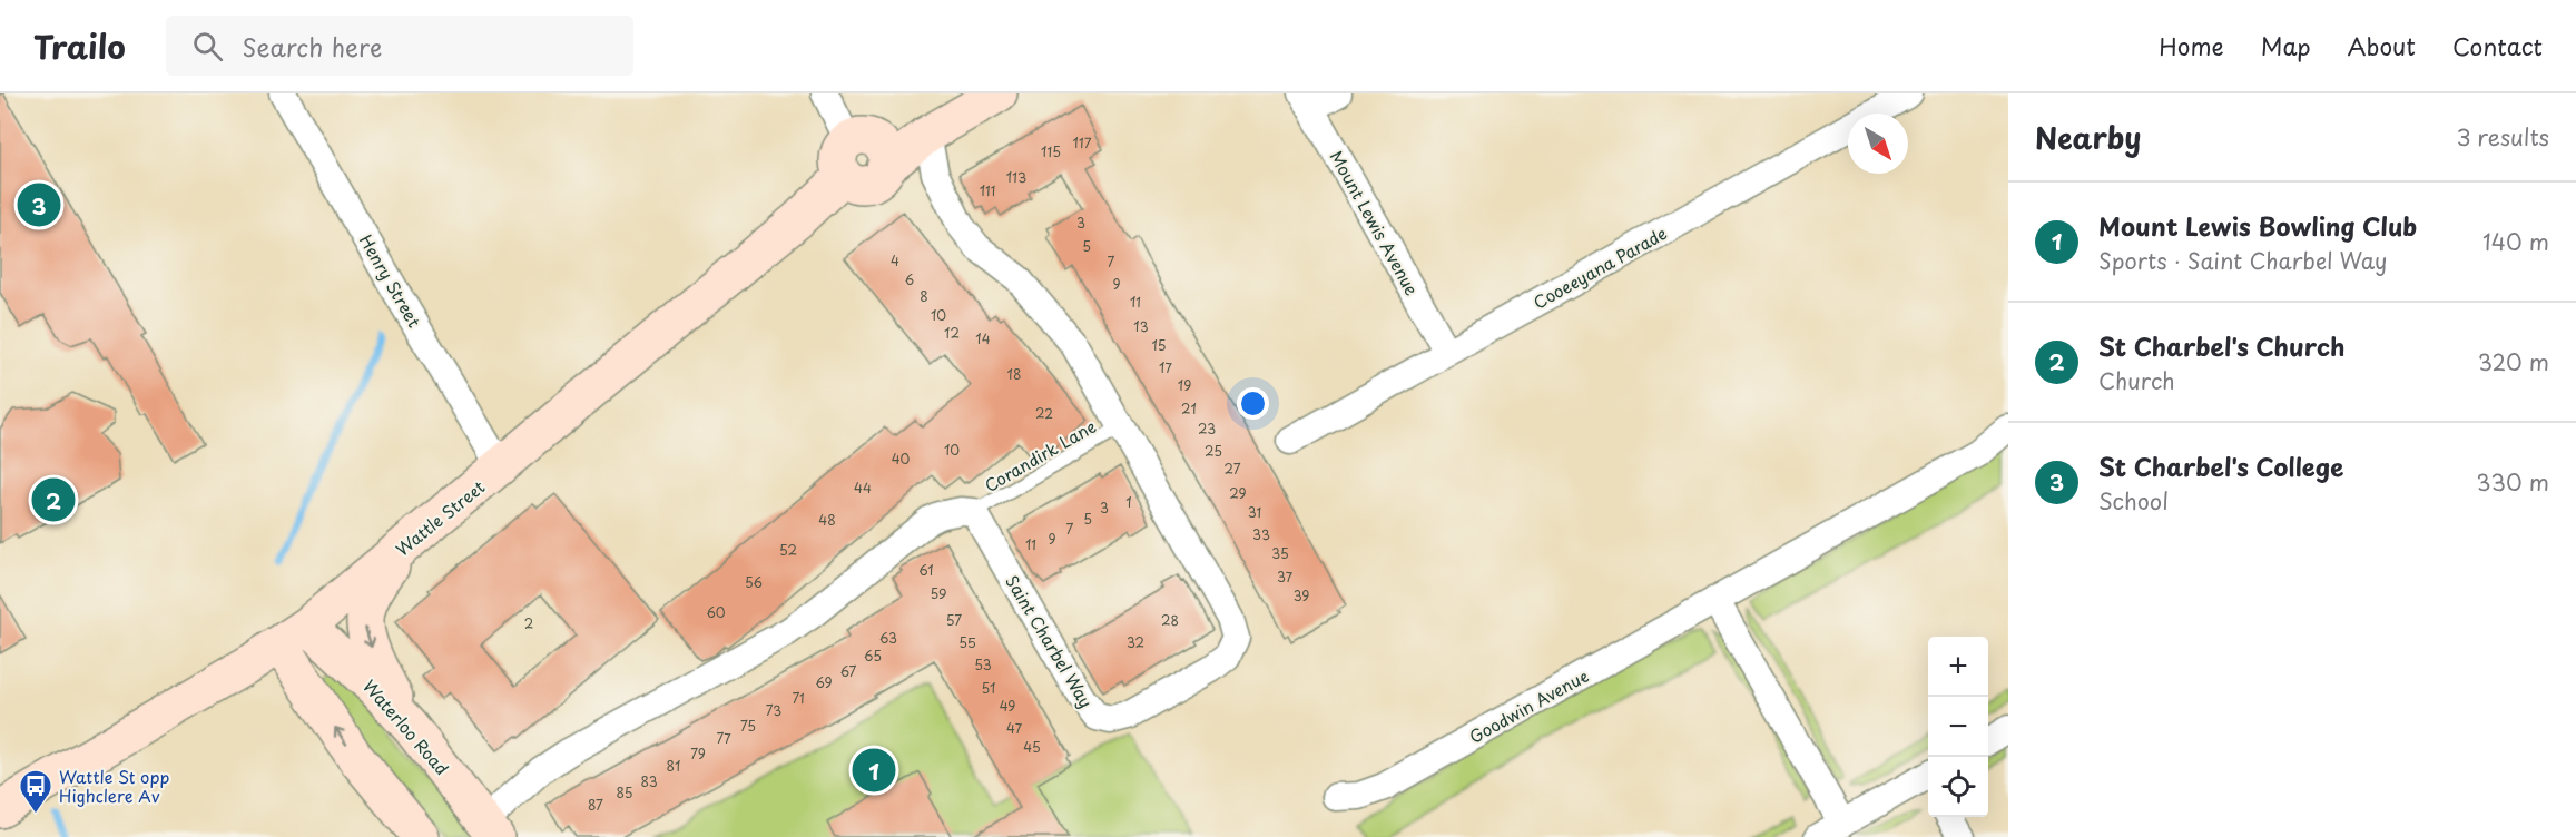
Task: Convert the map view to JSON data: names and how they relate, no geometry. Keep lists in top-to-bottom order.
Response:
{
  "streets": {
    "main road": ["Wattle Street", "Waterloo Road"],
    "street": [
      "Mount Lewis Avenue",
      "Cooeeyana Parade",
      "Henry Street",
      "Saint Charbel Way",
      "Goodwin Avenue"
    ],
    "lane": ["Corandirk Lane"]
  },
  "crossings": [
    ["Mount Lewis Avenue", "Cooeeyana Parade"],
    ["Henry Street", "Wattle Street"],
    ["Corandirk Lane", "Saint Charbel Way"],
    ["Wattle Street", "Waterloo Road"]
  ],
  "places": {
    "bus stop": ["Wattle St opp Highclere Av"]
  },
  "house_numbers": [
    "117",
    "115",
    "113",
    "111",
    "3",
    "5",
    "4",
    "7",
    "6",
    "9",
    "8",
    "11",
    "10",
    "13",
    "12",
    "14",
    "15",
    "17",
    "18",
    "19",
    "21",
    "22",
    "23",
    "10",
    "25",
    "40",
    "27",
    "44",
    "29",
    "1",
    "3",
    "31",
    "5",
    "48",
    "7",
    "33",
    "9",
    "11",
    "52",
    "35",
    "61",
    "37",
    "56",
    "59",
    "39",
    "60",
    "57",
    "28",
    "2",
    "63",
    "55",
    "32",
    "65",
    "53",
    "67",
    "69",
    "51",
    "71",
    "49",
    "73",
    "75",
    "47",
    "77",
    "45",
    "79",
    "81",
    "83",
    "85",
    "87"
  ],
  "north": "bottom right",
  "page": {
    "header": "Trailo",
    "search": "Search here",
    "nav": [
      "Home",
      "Map",
      "About",
      "Contact"
    ],
    "heading": ["Nearby", "3 results"],
    "pins": ["3", "2", "1"],
    "list": [
      {
        "mark": "1",
        "name": "Mount Lewis Bowling Club",
        "note": "Sports · Saint Charbel Way",
        "value": "140 m"
      },
      {
        "mark": "2",
        "name": "St Charbel's Church",
        "note": "Church",
        "value": "320 m"
      },
      {
        "mark": "3",
        "name": "St Charbel's College",
        "note": "School",
        "value": "330 m"
      }
    ],
    "map_buttons": ["+", "−"]
  }
}
